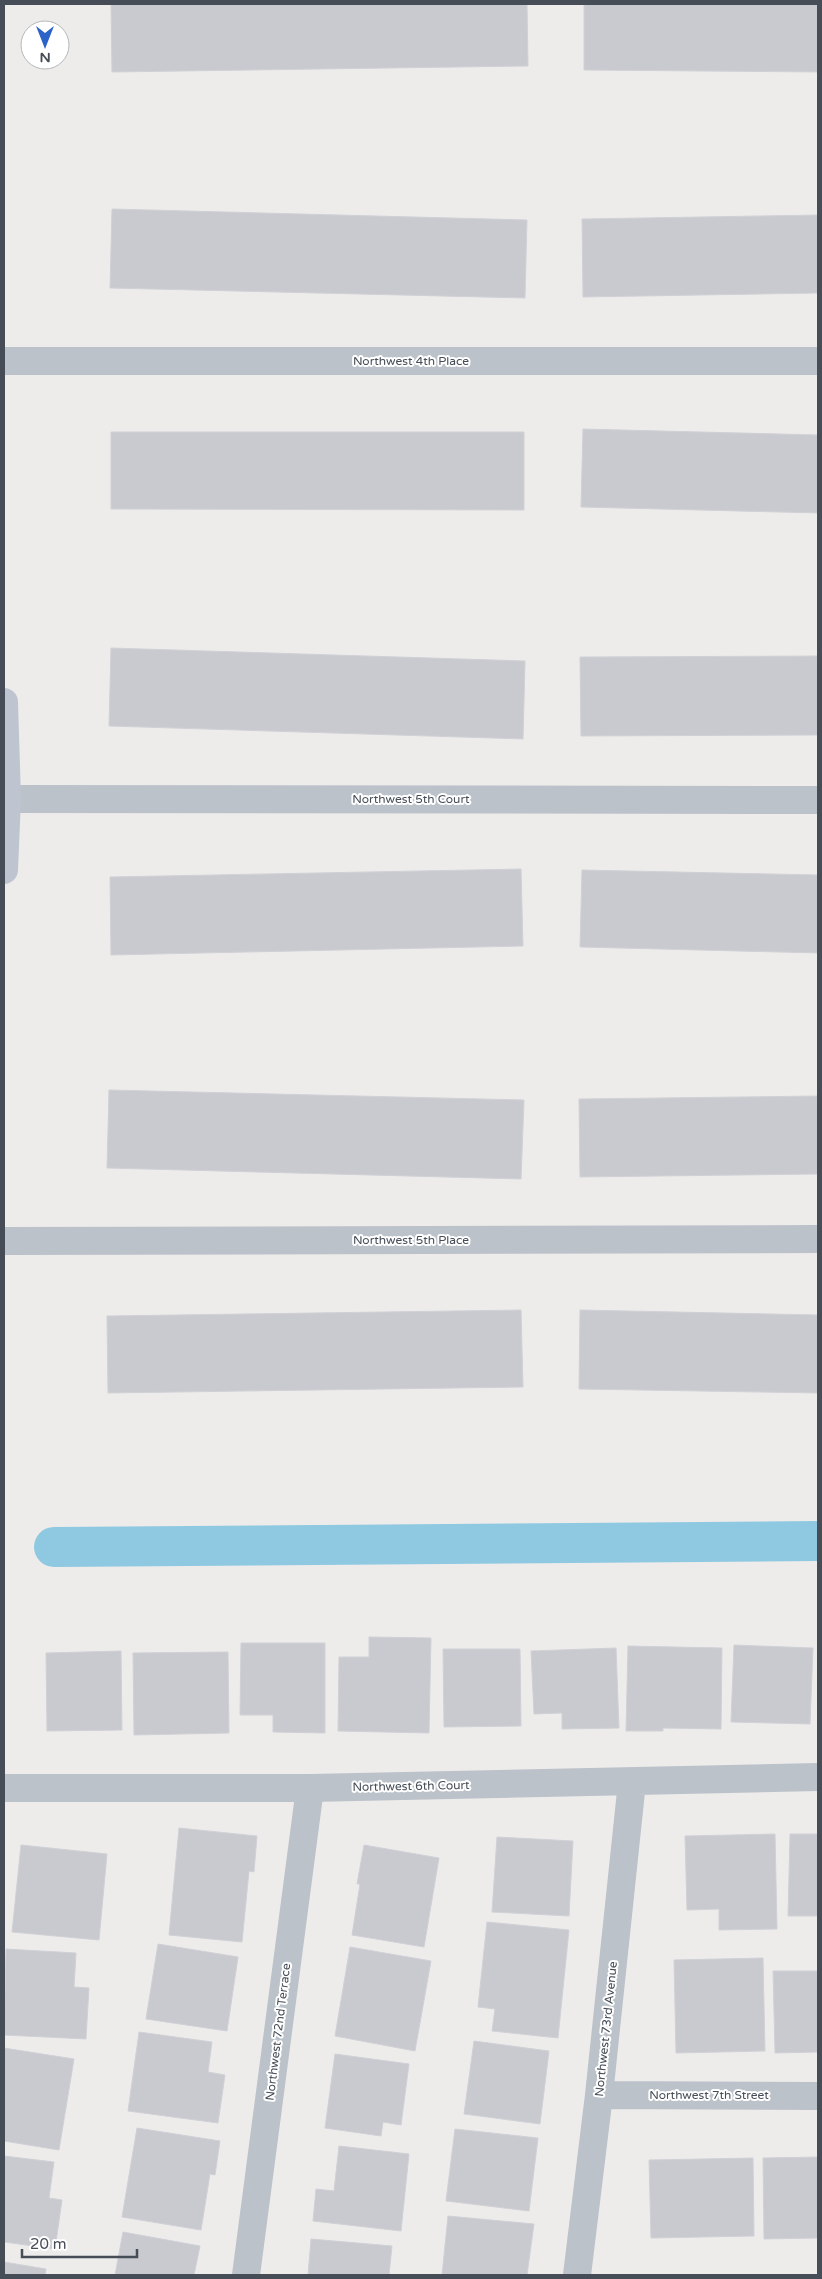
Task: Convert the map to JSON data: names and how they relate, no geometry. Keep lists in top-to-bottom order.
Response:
{
  "streets": {
    "street": [
      "Northwest 4th Place",
      "Northwest 5th Court",
      "Northwest 5th Place",
      "Northwest 6th Court",
      "Northwest 73rd Avenue",
      "Northwest 72nd Terrace",
      "Northwest 7th Street"
    ]
  },
  "crossings": [
    ["Northwest 6th Court", "Northwest 73rd Avenue"],
    ["Northwest 6th Court", "Northwest 72nd Terrace"],
    ["Northwest 73rd Avenue", "Northwest 7th Street"]
  ],
  "scale_bar": "20 m",
  "north": "bottom"
}
